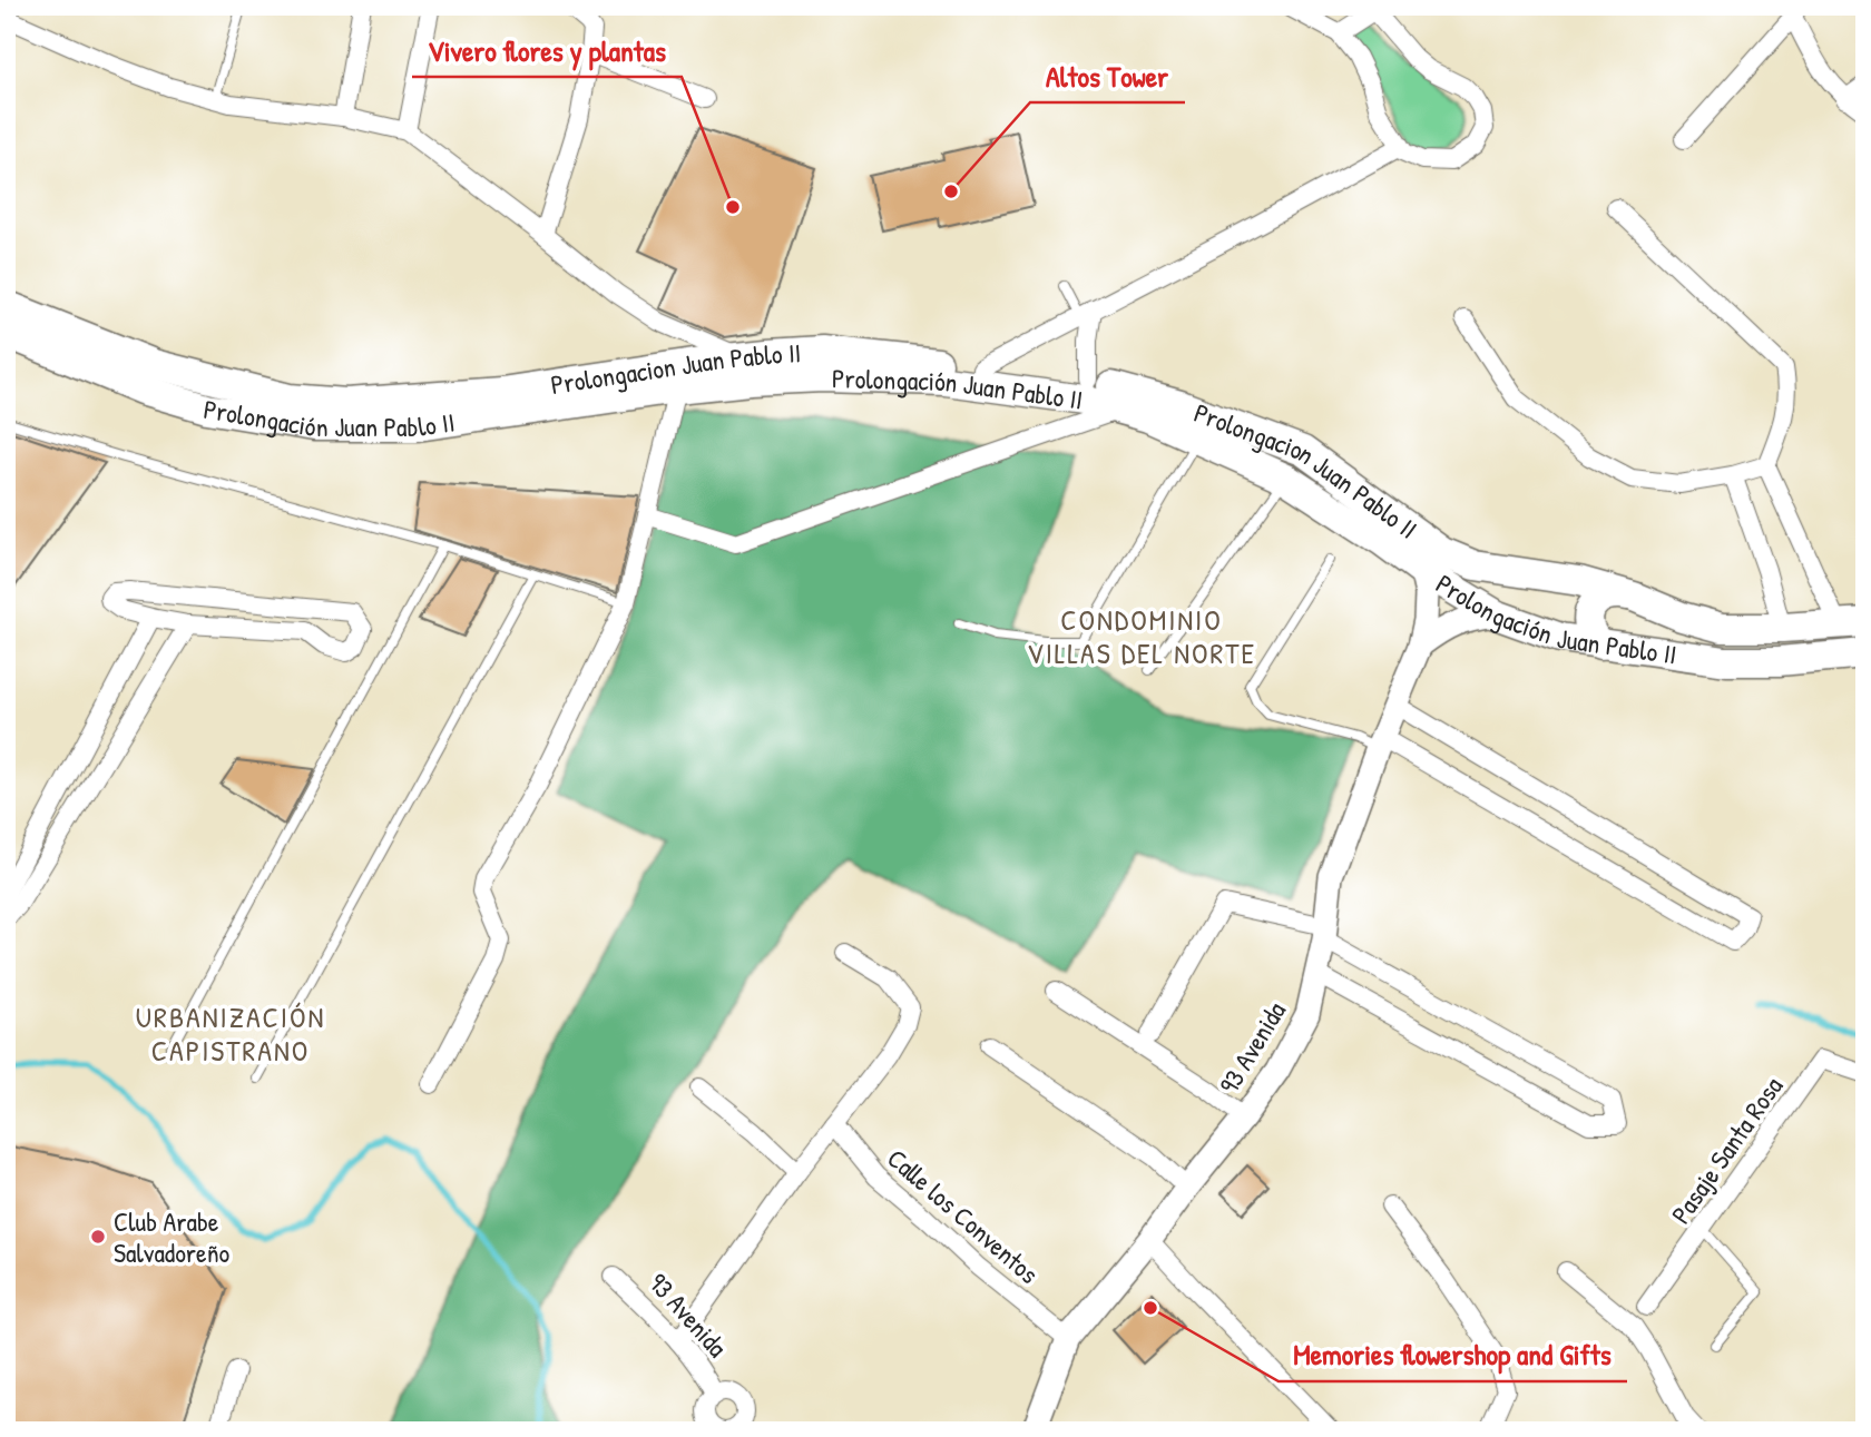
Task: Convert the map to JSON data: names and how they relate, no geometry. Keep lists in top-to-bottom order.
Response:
{
  "streets": {
    "main road": ["Prolongacion Juan Pablo II", "Prolongación Juan Pablo II"],
    "street": ["93 Avenida", "Pasaje Santa Rosa", "Calle los Conventos"]
  },
  "crossings": [
    ["Prolongación Juan Pablo II", "93 Avenida"],
    ["93 Avenida", "Calle los Conventos"]
  ],
  "districts": ["CONDOMINIO VILLAS DEL NORTE", "URBANIZACIÓN CAPISTRANO"],
  "places": [
    "Altos Tower",
    "Vivero flores y plantas",
    "Club Arabe Salvadoreño",
    "Memories flowershop and Gifts"
  ]
}
